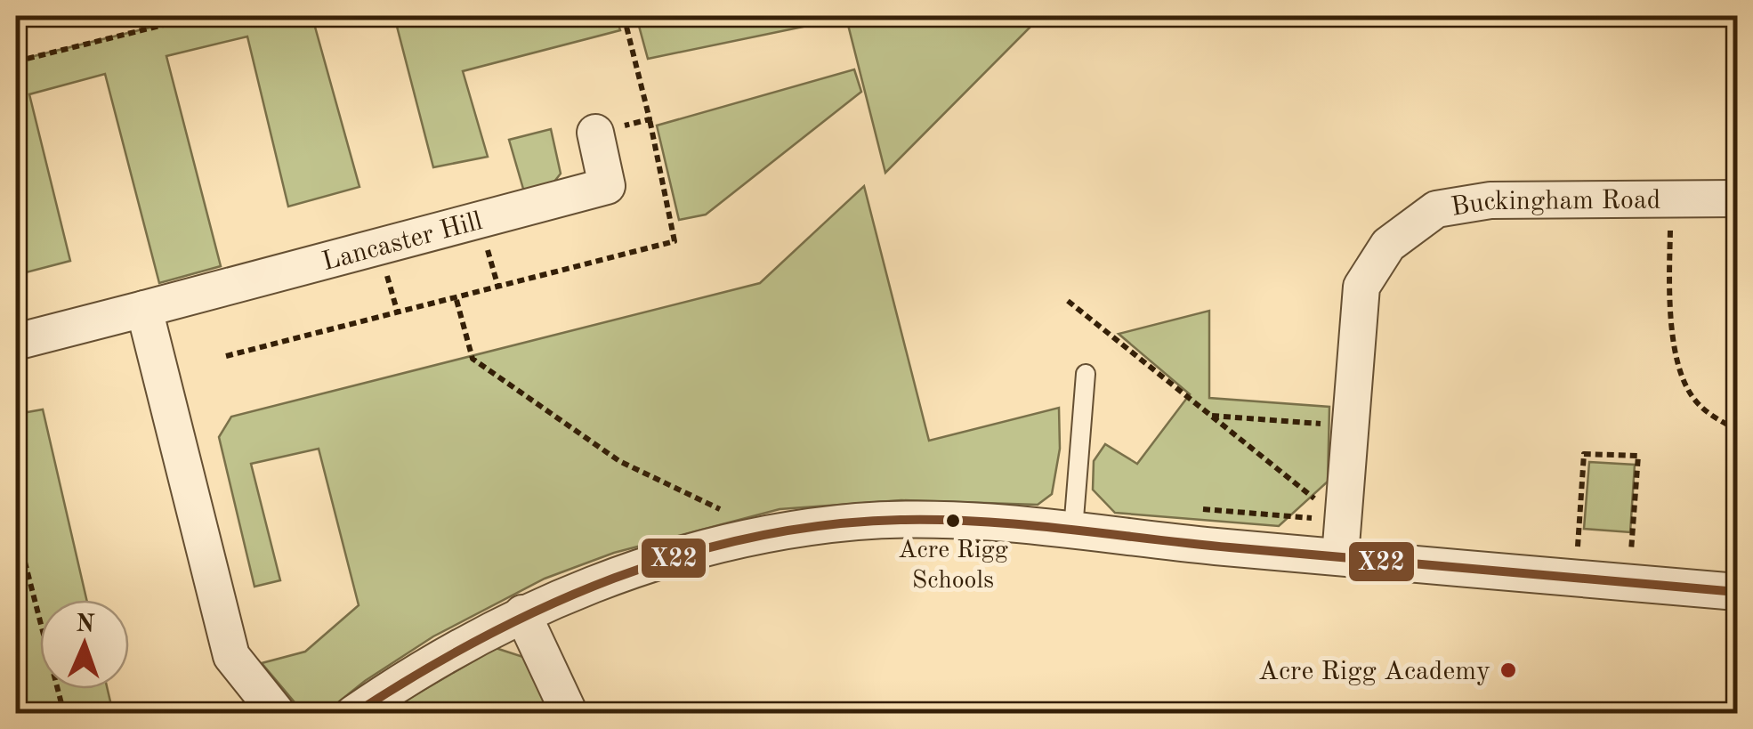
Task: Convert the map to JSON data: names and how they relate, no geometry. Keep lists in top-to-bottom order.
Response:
{
  "streets": {
    "street": ["Buckingham Road", "Lancaster Hill"]
  },
  "places": ["Acre Rigg Schools", "Acre Rigg Academy"],
  "lines": ["transit line X22"],
  "north": "top"
}
